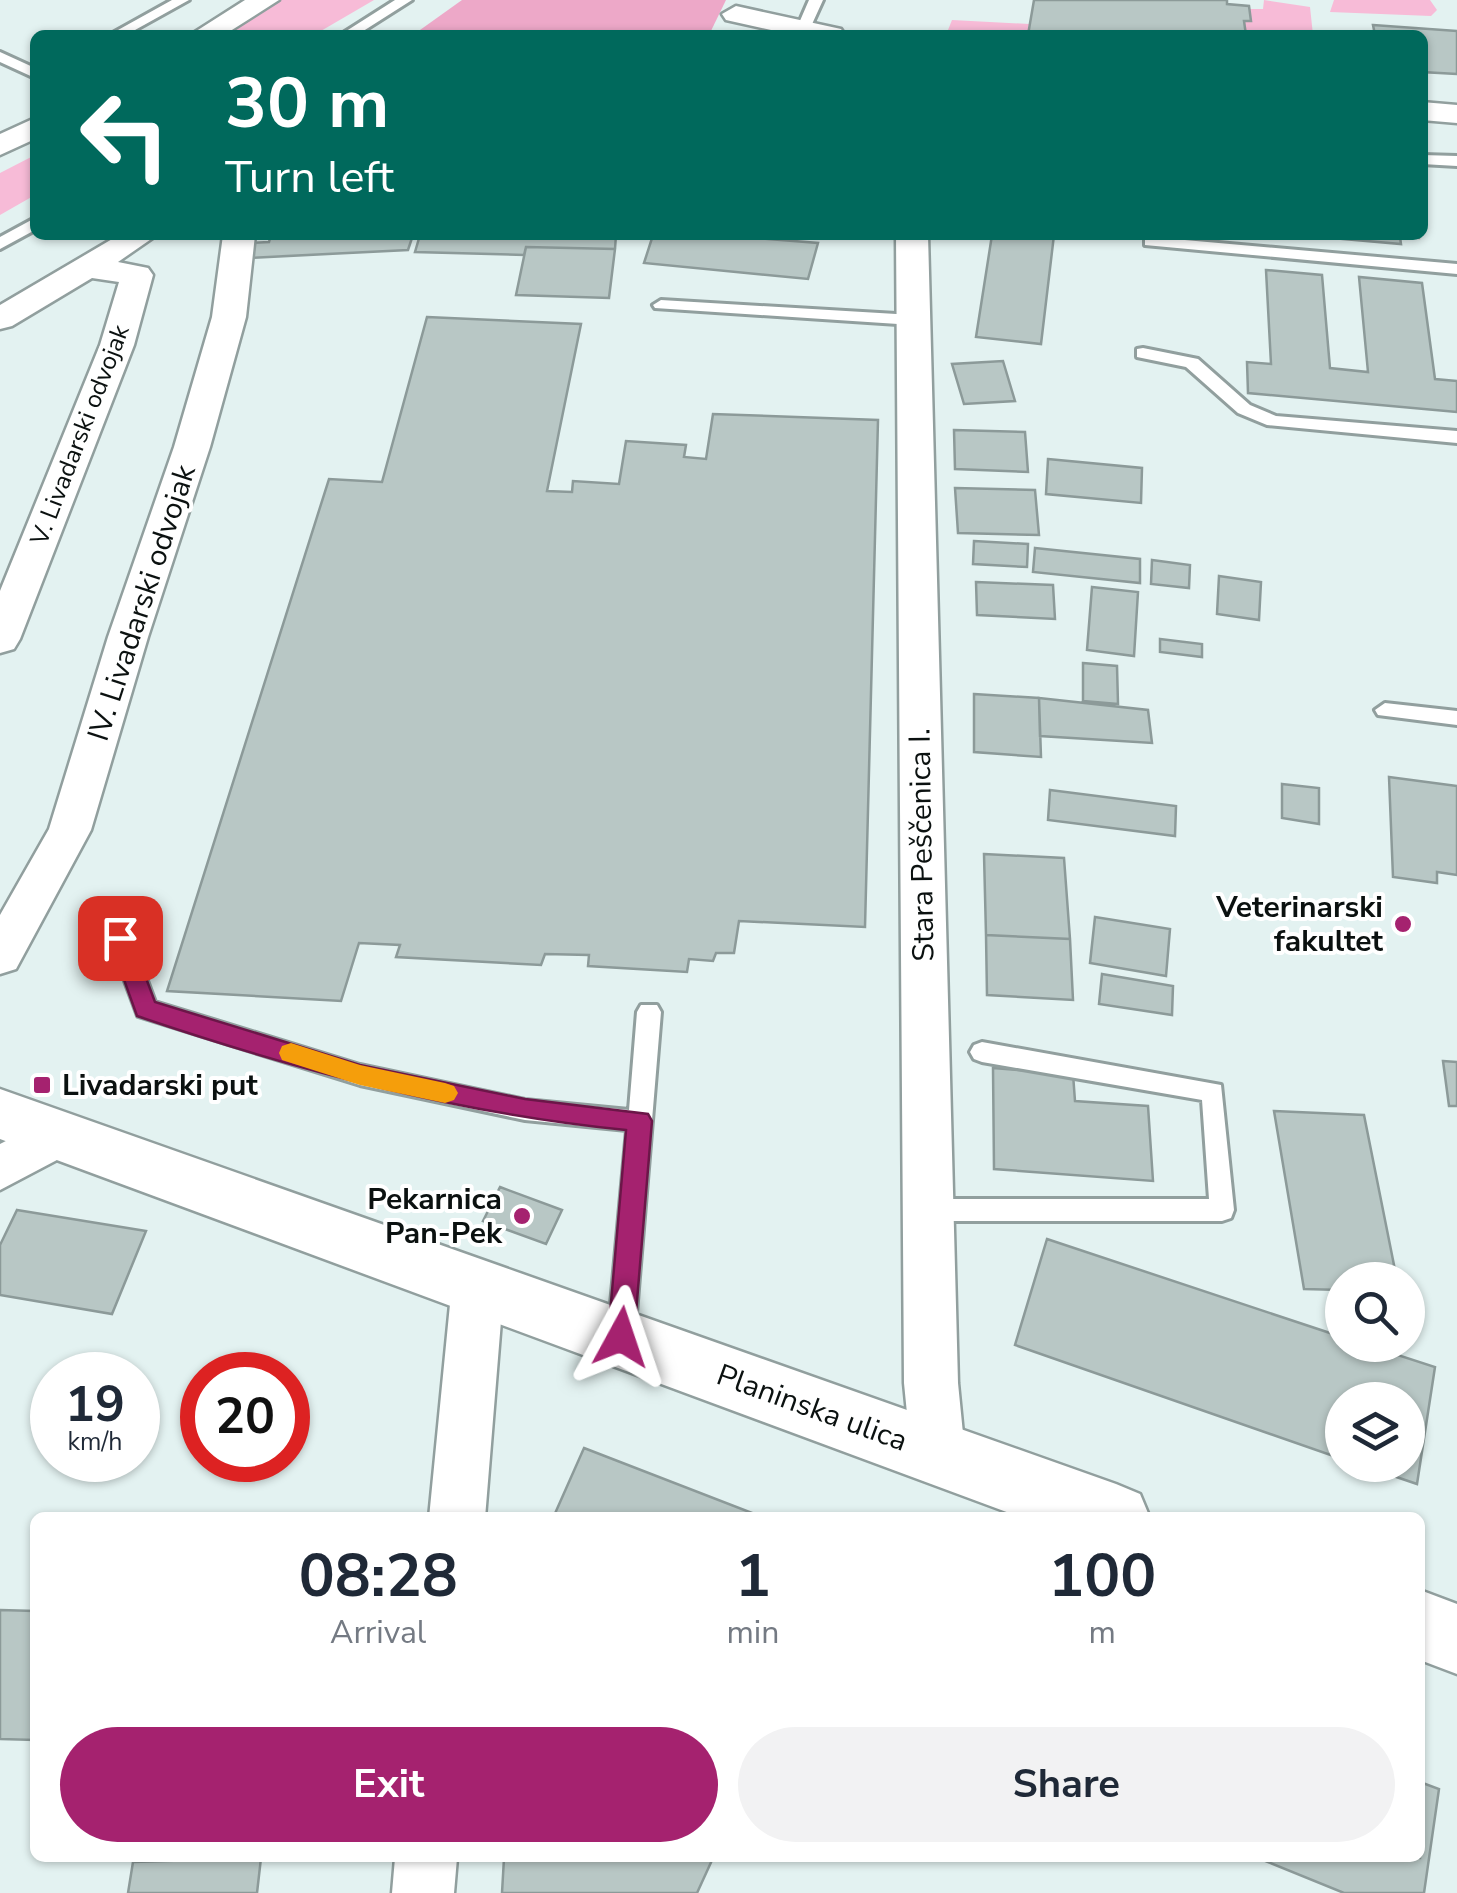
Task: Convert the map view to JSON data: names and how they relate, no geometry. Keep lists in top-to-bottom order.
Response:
{
  "streets": {
    "street": [
      "V. Livadarski odvojak",
      "IV. Livadarski odvojak",
      "Stara Peščenica I.",
      "Planinska ulica"
    ]
  },
  "crossings": [
    ["Stara Peščenica I.", "Planinska ulica"]
  ],
  "places": {
    "other": ["Veterinarski fakultet", "Pekarnica Pan-Pek"],
    "transit": ["Livadarski put"]
  },
  "page": {
    "turn": ["30 m", "Turn left"],
    "speed": "19 km/h",
    "limit": "20",
    "eta": [
      "08:28",
      "Arrival",
      "1",
      "min",
      "100",
      "m"
    ],
    "buttons": ["Exit", "Share"]
  }
}
